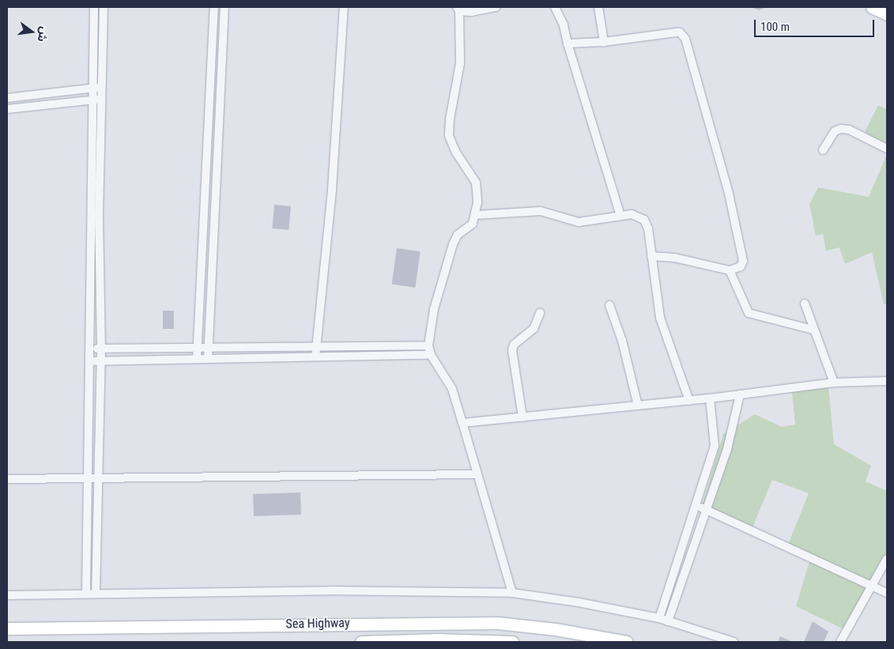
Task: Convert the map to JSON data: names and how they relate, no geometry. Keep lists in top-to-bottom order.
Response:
{
  "streets": {
    "highway": ["Sea Highway"]
  },
  "scale_bar": "100 m",
  "north": "right"
}
